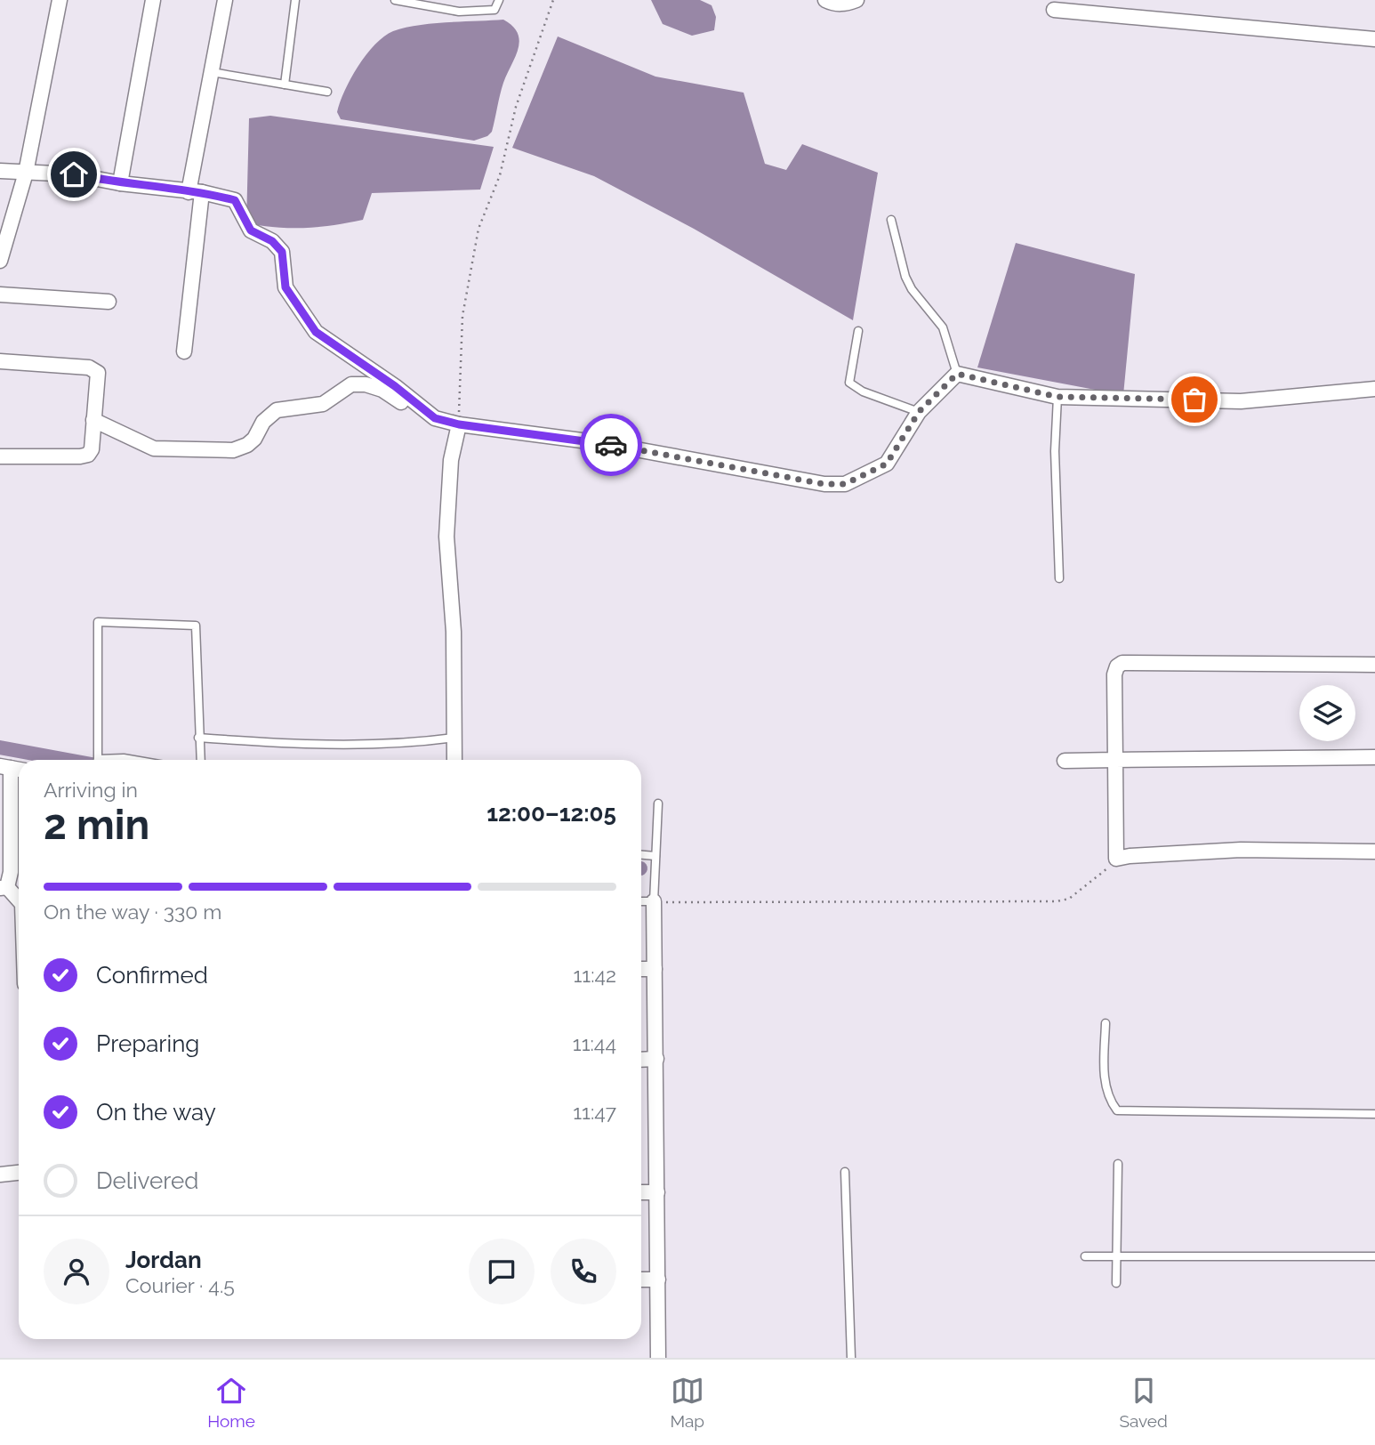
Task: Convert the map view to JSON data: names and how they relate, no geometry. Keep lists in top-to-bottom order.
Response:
{
  "page": {
    "heading": ["2 min", "Arriving in", "12:00–12:05"],
    "panel": ["Jordan", "Courier · 4.5"],
    "bar": "On the way · 330 m",
    "list": [
      ["Confirmed", "11:42"],
      ["Preparing", "11:44"],
      ["On the way", "11:47"],
      "Delivered"
    ],
    "tabs": ["Home", "Map", "Saved"]
  }
}
